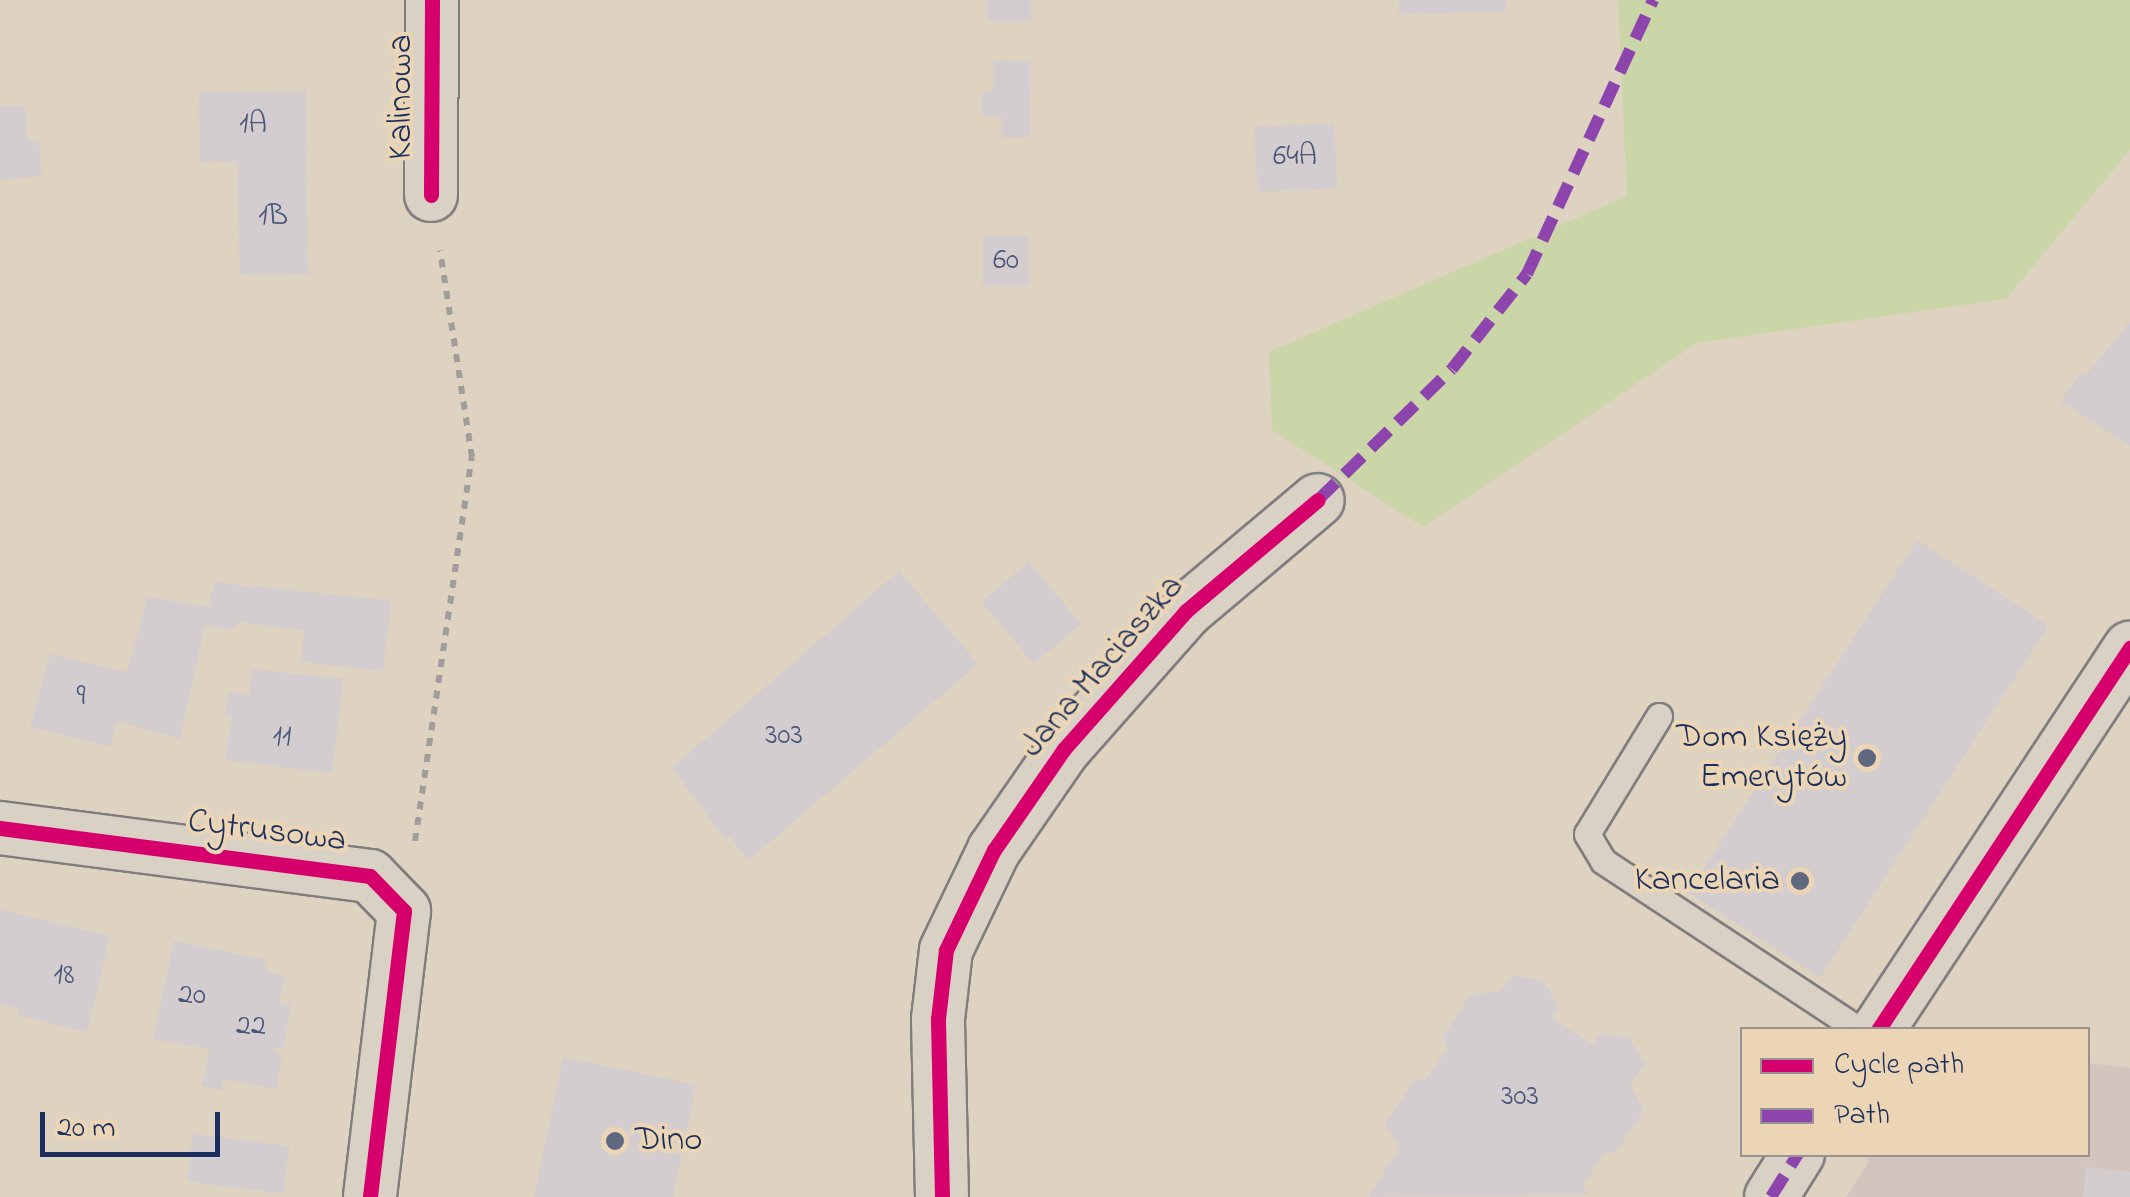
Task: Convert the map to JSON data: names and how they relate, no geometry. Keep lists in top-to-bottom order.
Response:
{
  "streets": {
    "street": ["Kalinowa", "Jana Maciaszka", "Cytrusowa"]
  },
  "crossings": [
    ["Kalinowa", "Cytrusowa"]
  ],
  "places": ["Dom Księży Emerytów", "Kancelaria", "Dino"],
  "house_numbers": [
    "1A",
    "64A",
    "1B",
    "60",
    "9",
    "303",
    "11",
    "18",
    "20",
    "22",
    "303"
  ],
  "legend": ["Cycle path", "Path"],
  "scale_bar": "20 m"
}
